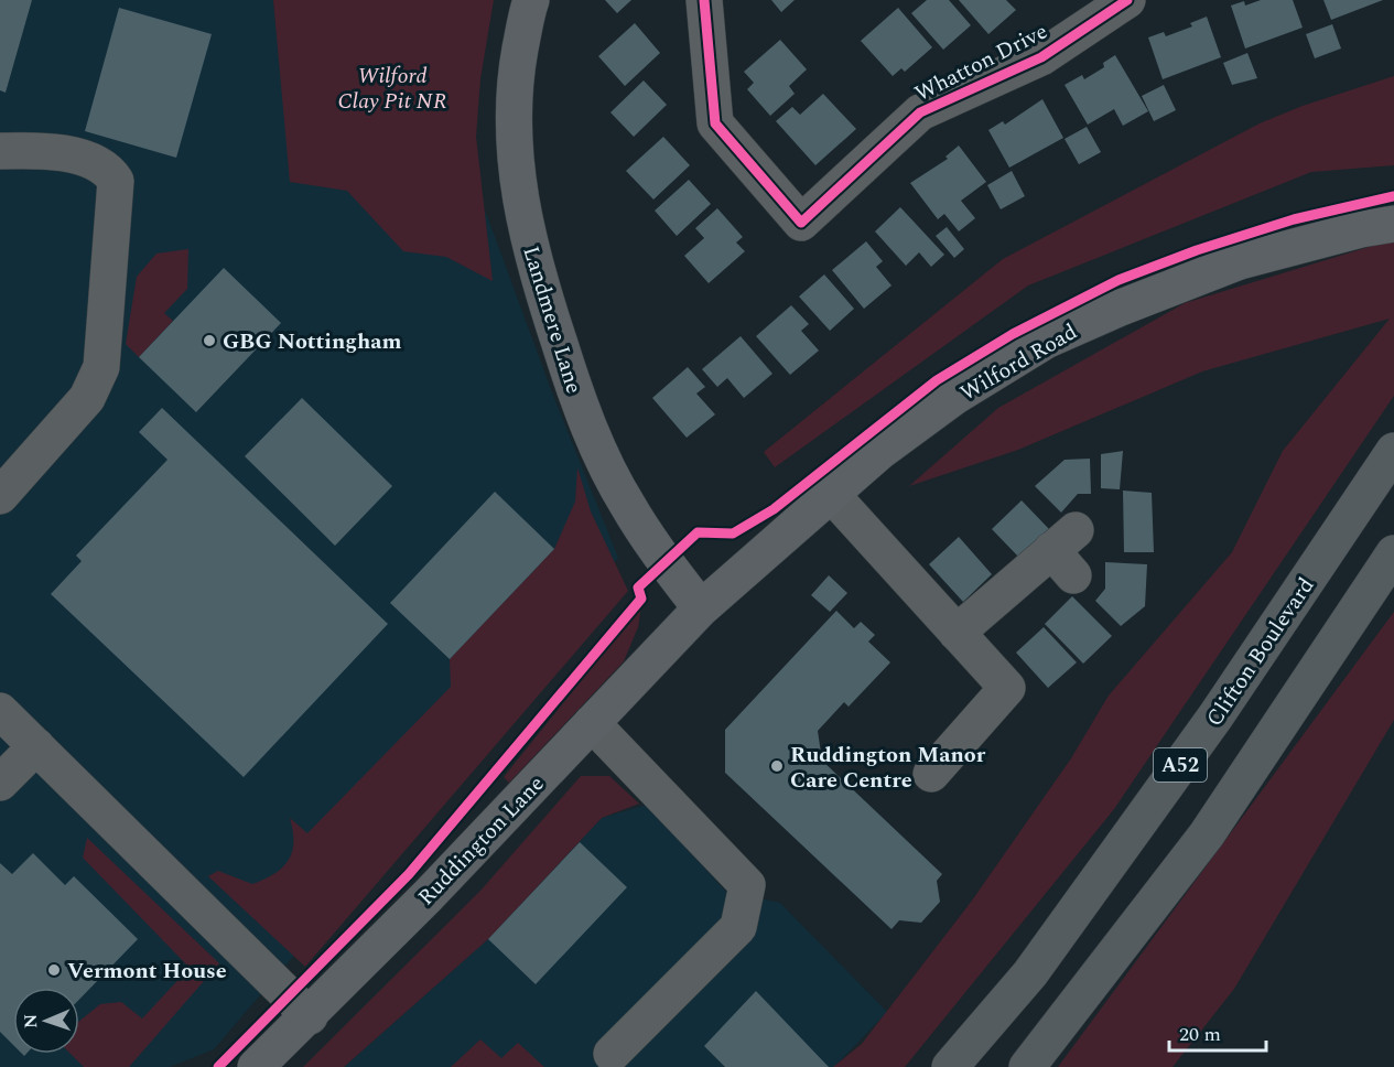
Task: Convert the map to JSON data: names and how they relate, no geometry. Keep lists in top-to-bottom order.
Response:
{
  "streets": {
    "highway": ["Clifton Boulevard", "A52"],
    "main road": ["Landmere Lane", "Wilford Road", "Ruddington Lane"],
    "street": ["Whatton Drive"]
  },
  "crossings": [
    ["Landmere Lane", "Wilford Road"],
    ["Landmere Lane", "Ruddington Lane"],
    ["Wilford Road", "Ruddington Lane"]
  ],
  "parks": ["Wilford Clay Pit NR"],
  "places": ["GBG Nottingham", "Ruddington Manor Care Centre", "Vermont House"],
  "scale_bar": "20 m",
  "north": "left"
}
